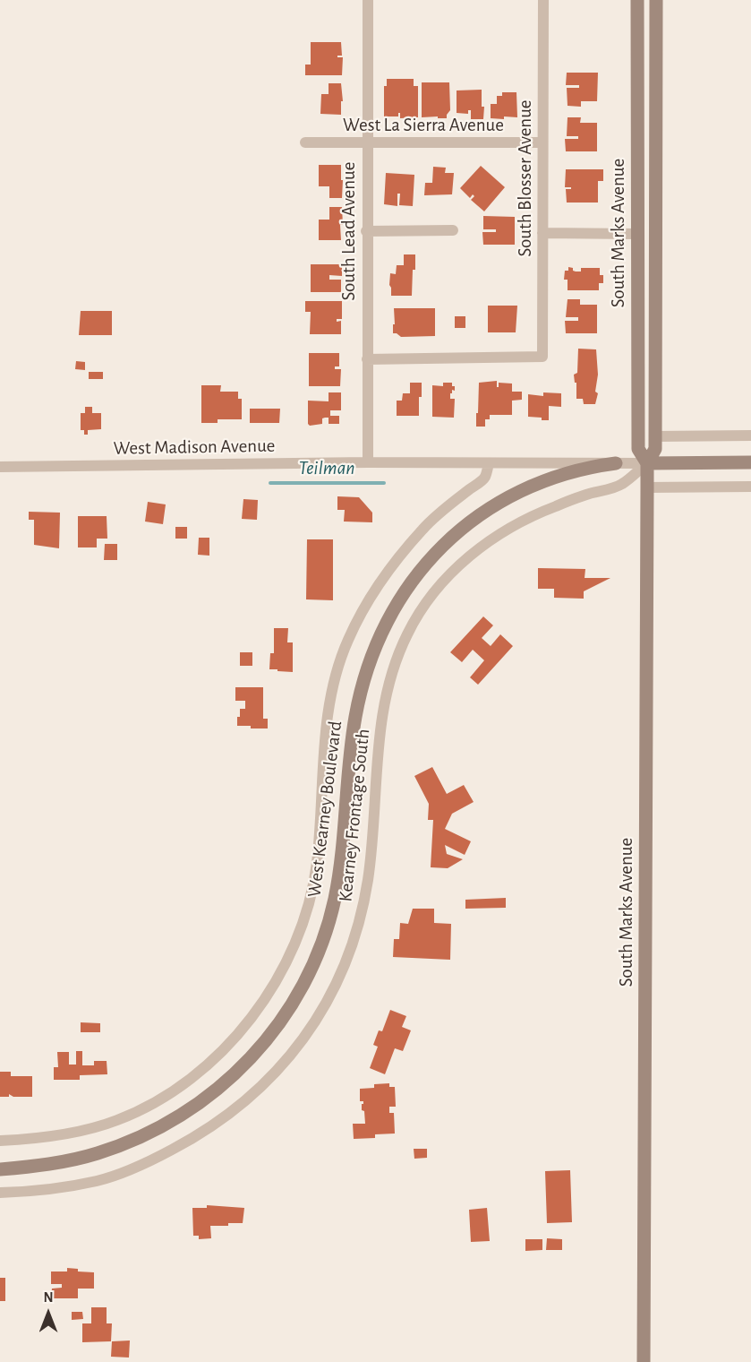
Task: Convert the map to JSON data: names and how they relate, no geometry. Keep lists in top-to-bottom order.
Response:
{
  "streets": {
    "main road": ["South Marks Avenue", "West Kearney Boulevard"],
    "street": [
      "West La Sierra Avenue",
      "South Blosser Avenue",
      "South Lead Avenue",
      "West Madison Avenue",
      "Kearney Frontage South"
    ]
  },
  "crossings": [
    ["West La Sierra Avenue", "South Blosser Avenue"],
    ["West La Sierra Avenue", "South Lead Avenue"],
    ["South Blosser Avenue", "South Lead Avenue"],
    ["South Lead Avenue", "West Madison Avenue"],
    ["South Marks Avenue", "West Madison Avenue"],
    ["South Marks Avenue", "Kearney Frontage South"],
    ["West Madison Avenue", "West Kearney Boulevard"],
    ["West Madison Avenue", "Kearney Frontage South"]
  ],
  "water": ["Teilman"],
  "north": "top"
}
